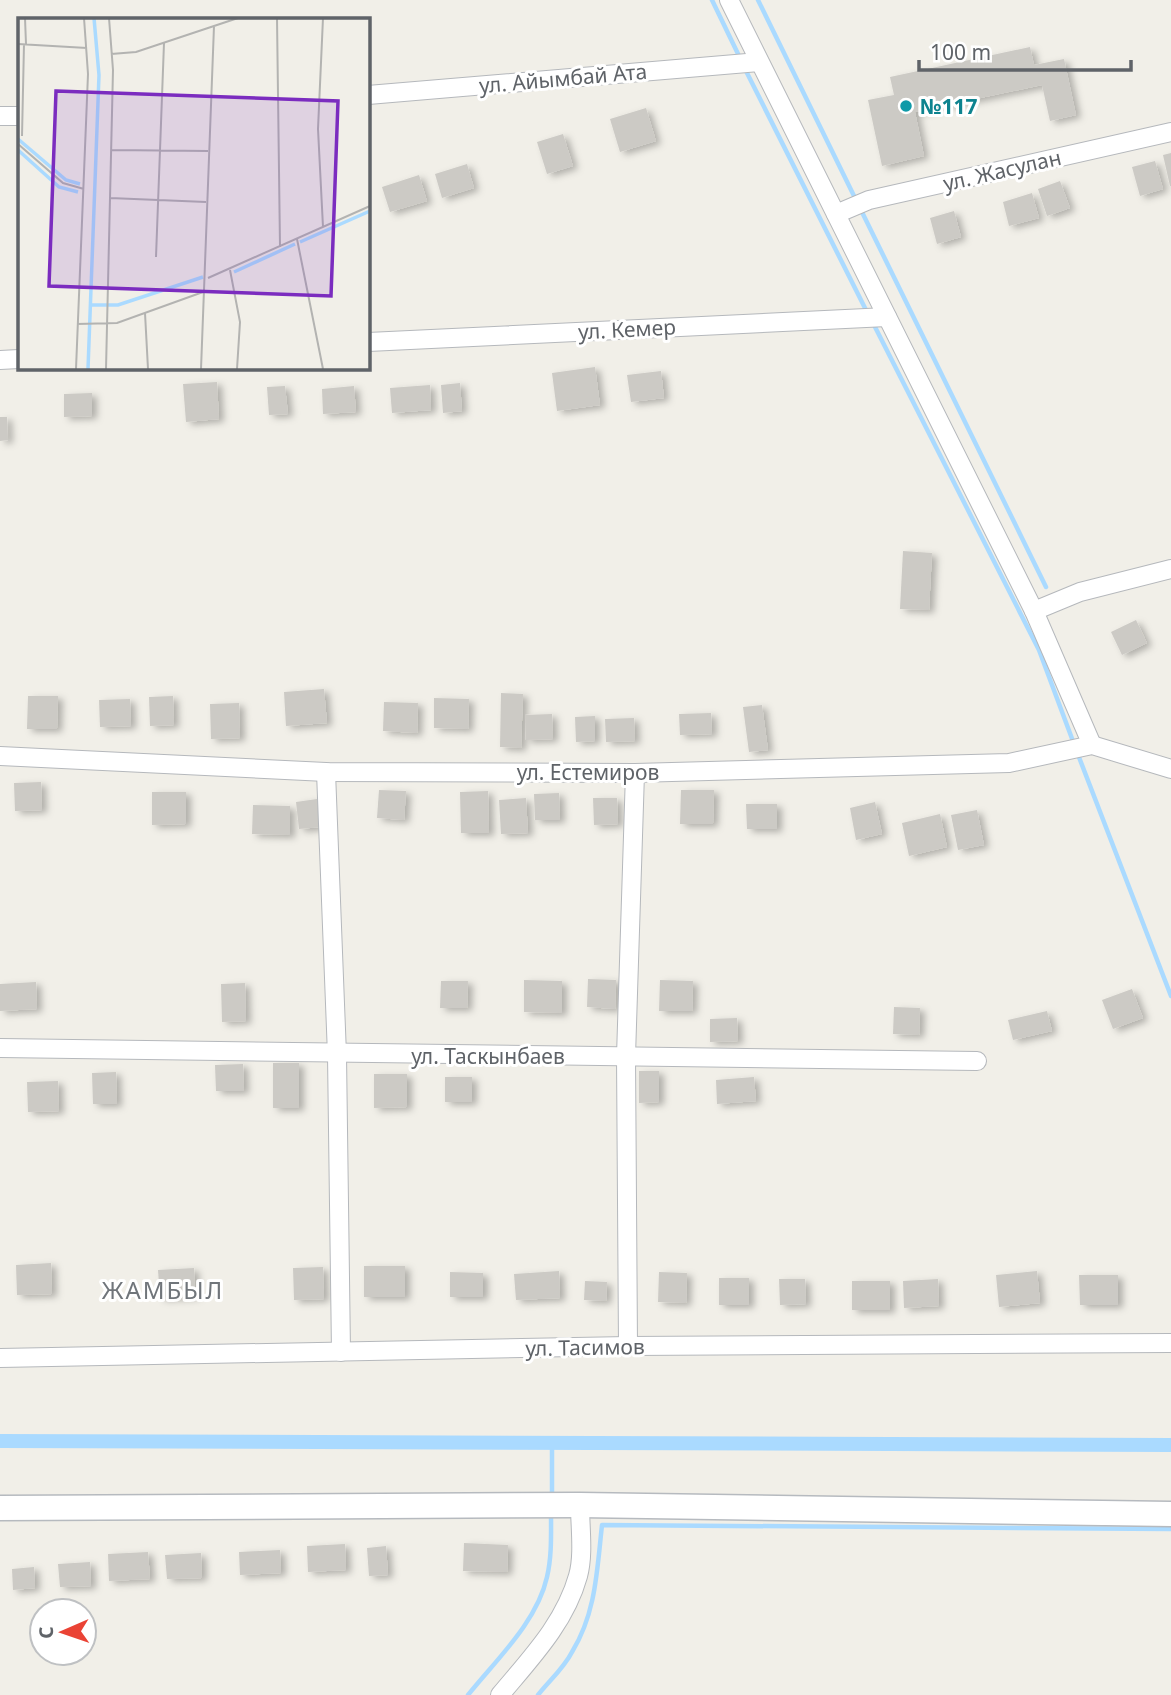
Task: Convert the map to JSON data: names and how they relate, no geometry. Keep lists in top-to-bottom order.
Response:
{
  "streets": {
    "street": [
      "ул. Айымбай Ата",
      "ул. Жасулан",
      "ул. Кемер",
      "ул. Естемиров",
      "ул. Таскынбаев",
      "ул. Тасимов"
    ]
  },
  "districts": ["ЖАМБЫЛ"],
  "places": ["№117"],
  "scale_bar": "100 m",
  "north": "left"
}
